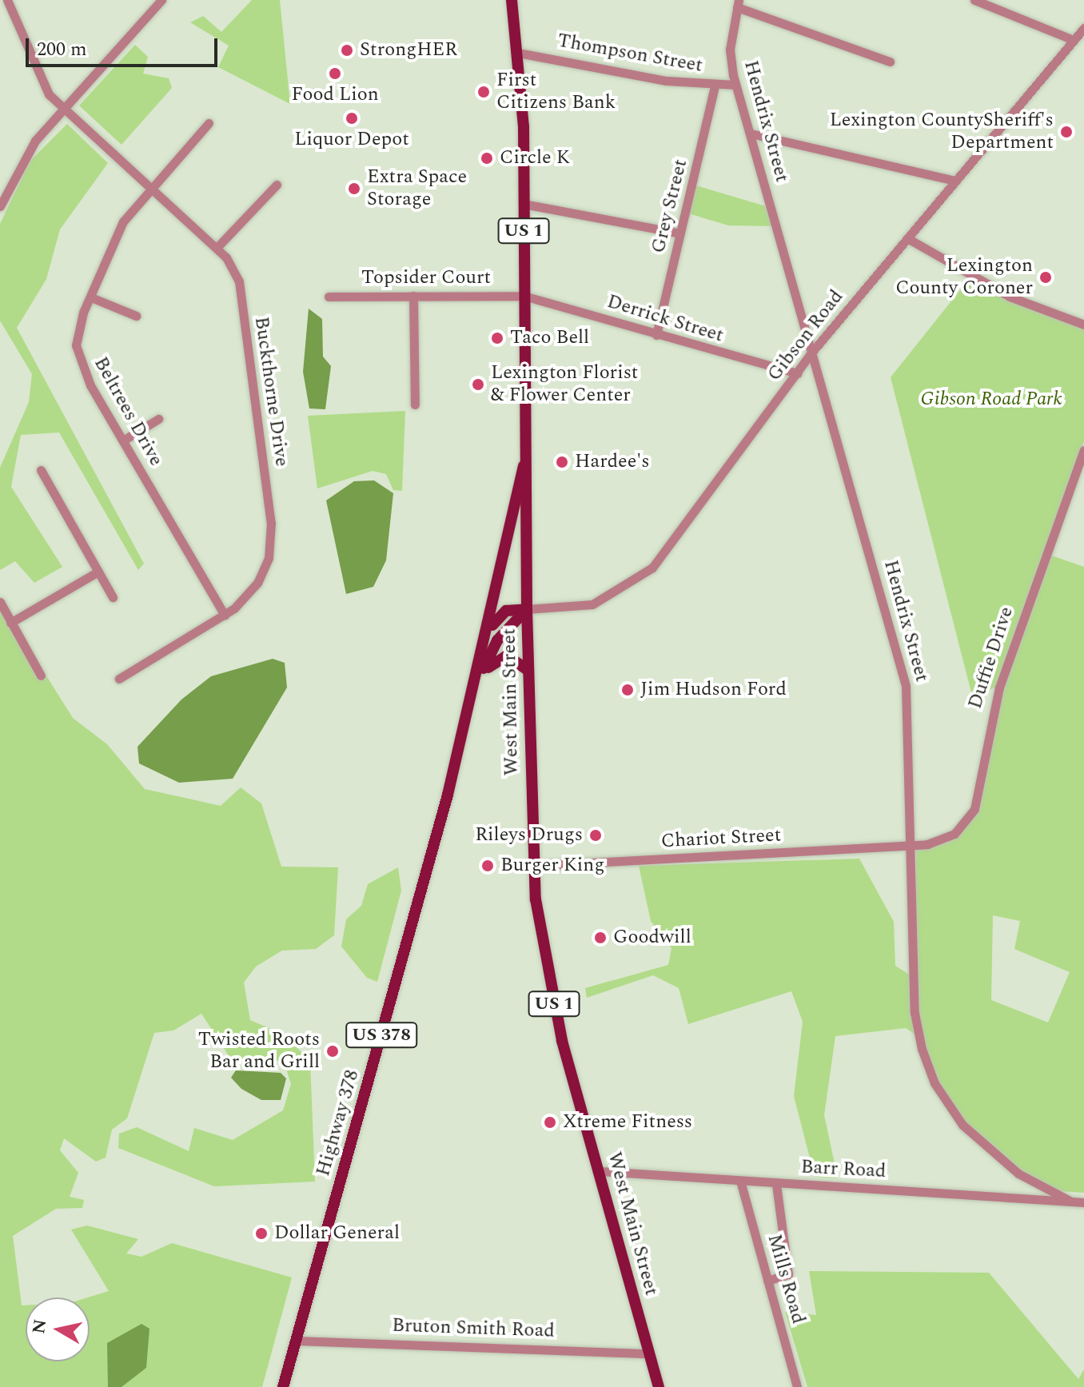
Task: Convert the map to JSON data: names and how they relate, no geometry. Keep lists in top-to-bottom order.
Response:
{
  "streets": {
    "main road": [
      "US 1",
      "West Main Street",
      "US 378",
      "Highway 378"
    ],
    "street": [
      "Thompson Street",
      "Hendrix Street",
      "Grey Street",
      "Topsider Court",
      "Derrick Street",
      "Gibson Road",
      "Buckthorne Drive",
      "Beltrees Drive",
      "Duffie Drive",
      "Chariot Street",
      "Barr Road",
      "Mills Road",
      "Bruton Smith Road"
    ]
  },
  "crossings": [
    ["Thompson Street", "Hendrix Street"],
    ["Thompson Street", "Grey Street"],
    ["Thompson Street", "West Main Street"],
    ["Hendrix Street", "Gibson Road"],
    ["Hendrix Street", "Duffie Drive"],
    ["Hendrix Street", "Chariot Street"],
    ["Hendrix Street", "Barr Road"],
    ["Grey Street", "Derrick Street"],
    ["Topsider Court", "Derrick Street"],
    ["Topsider Court", "West Main Street"],
    ["Derrick Street", "Gibson Road"],
    ["Derrick Street", "West Main Street"],
    ["Gibson Road", "West Main Street"],
    ["Gibson Road", "US 378"],
    ["Buckthorne Drive", "Beltrees Drive"],
    ["Duffie Drive", "Chariot Street"],
    ["West Main Street", "Chariot Street"],
    ["West Main Street", "US 378"],
    ["West Main Street", "Barr Road"],
    ["West Main Street", "Bruton Smith Road"],
    ["US 378", "Highway 378"],
    ["Highway 378", "Bruton Smith Road"],
    ["Barr Road", "Mills Road"]
  ],
  "parks": ["Gibson Road Park"],
  "places": [
    "StrongHER",
    "Food Lion",
    "First Citizens Bank",
    "Liquor Depot",
    "Lexington CountySheriff's Department",
    "Circle K",
    "Extra Space Storage",
    "Lexington County Coroner",
    "Taco Bell",
    "Lexington Florist & Flower Center",
    "Hardee's",
    "Jim Hudson Ford",
    "Rileys Drugs",
    "Burger King",
    "Goodwill",
    "Twisted Roots Bar and Grill",
    "Xtreme Fitness",
    "Dollar General"
  ],
  "scale_bar": "200 m",
  "north": "left"
}
